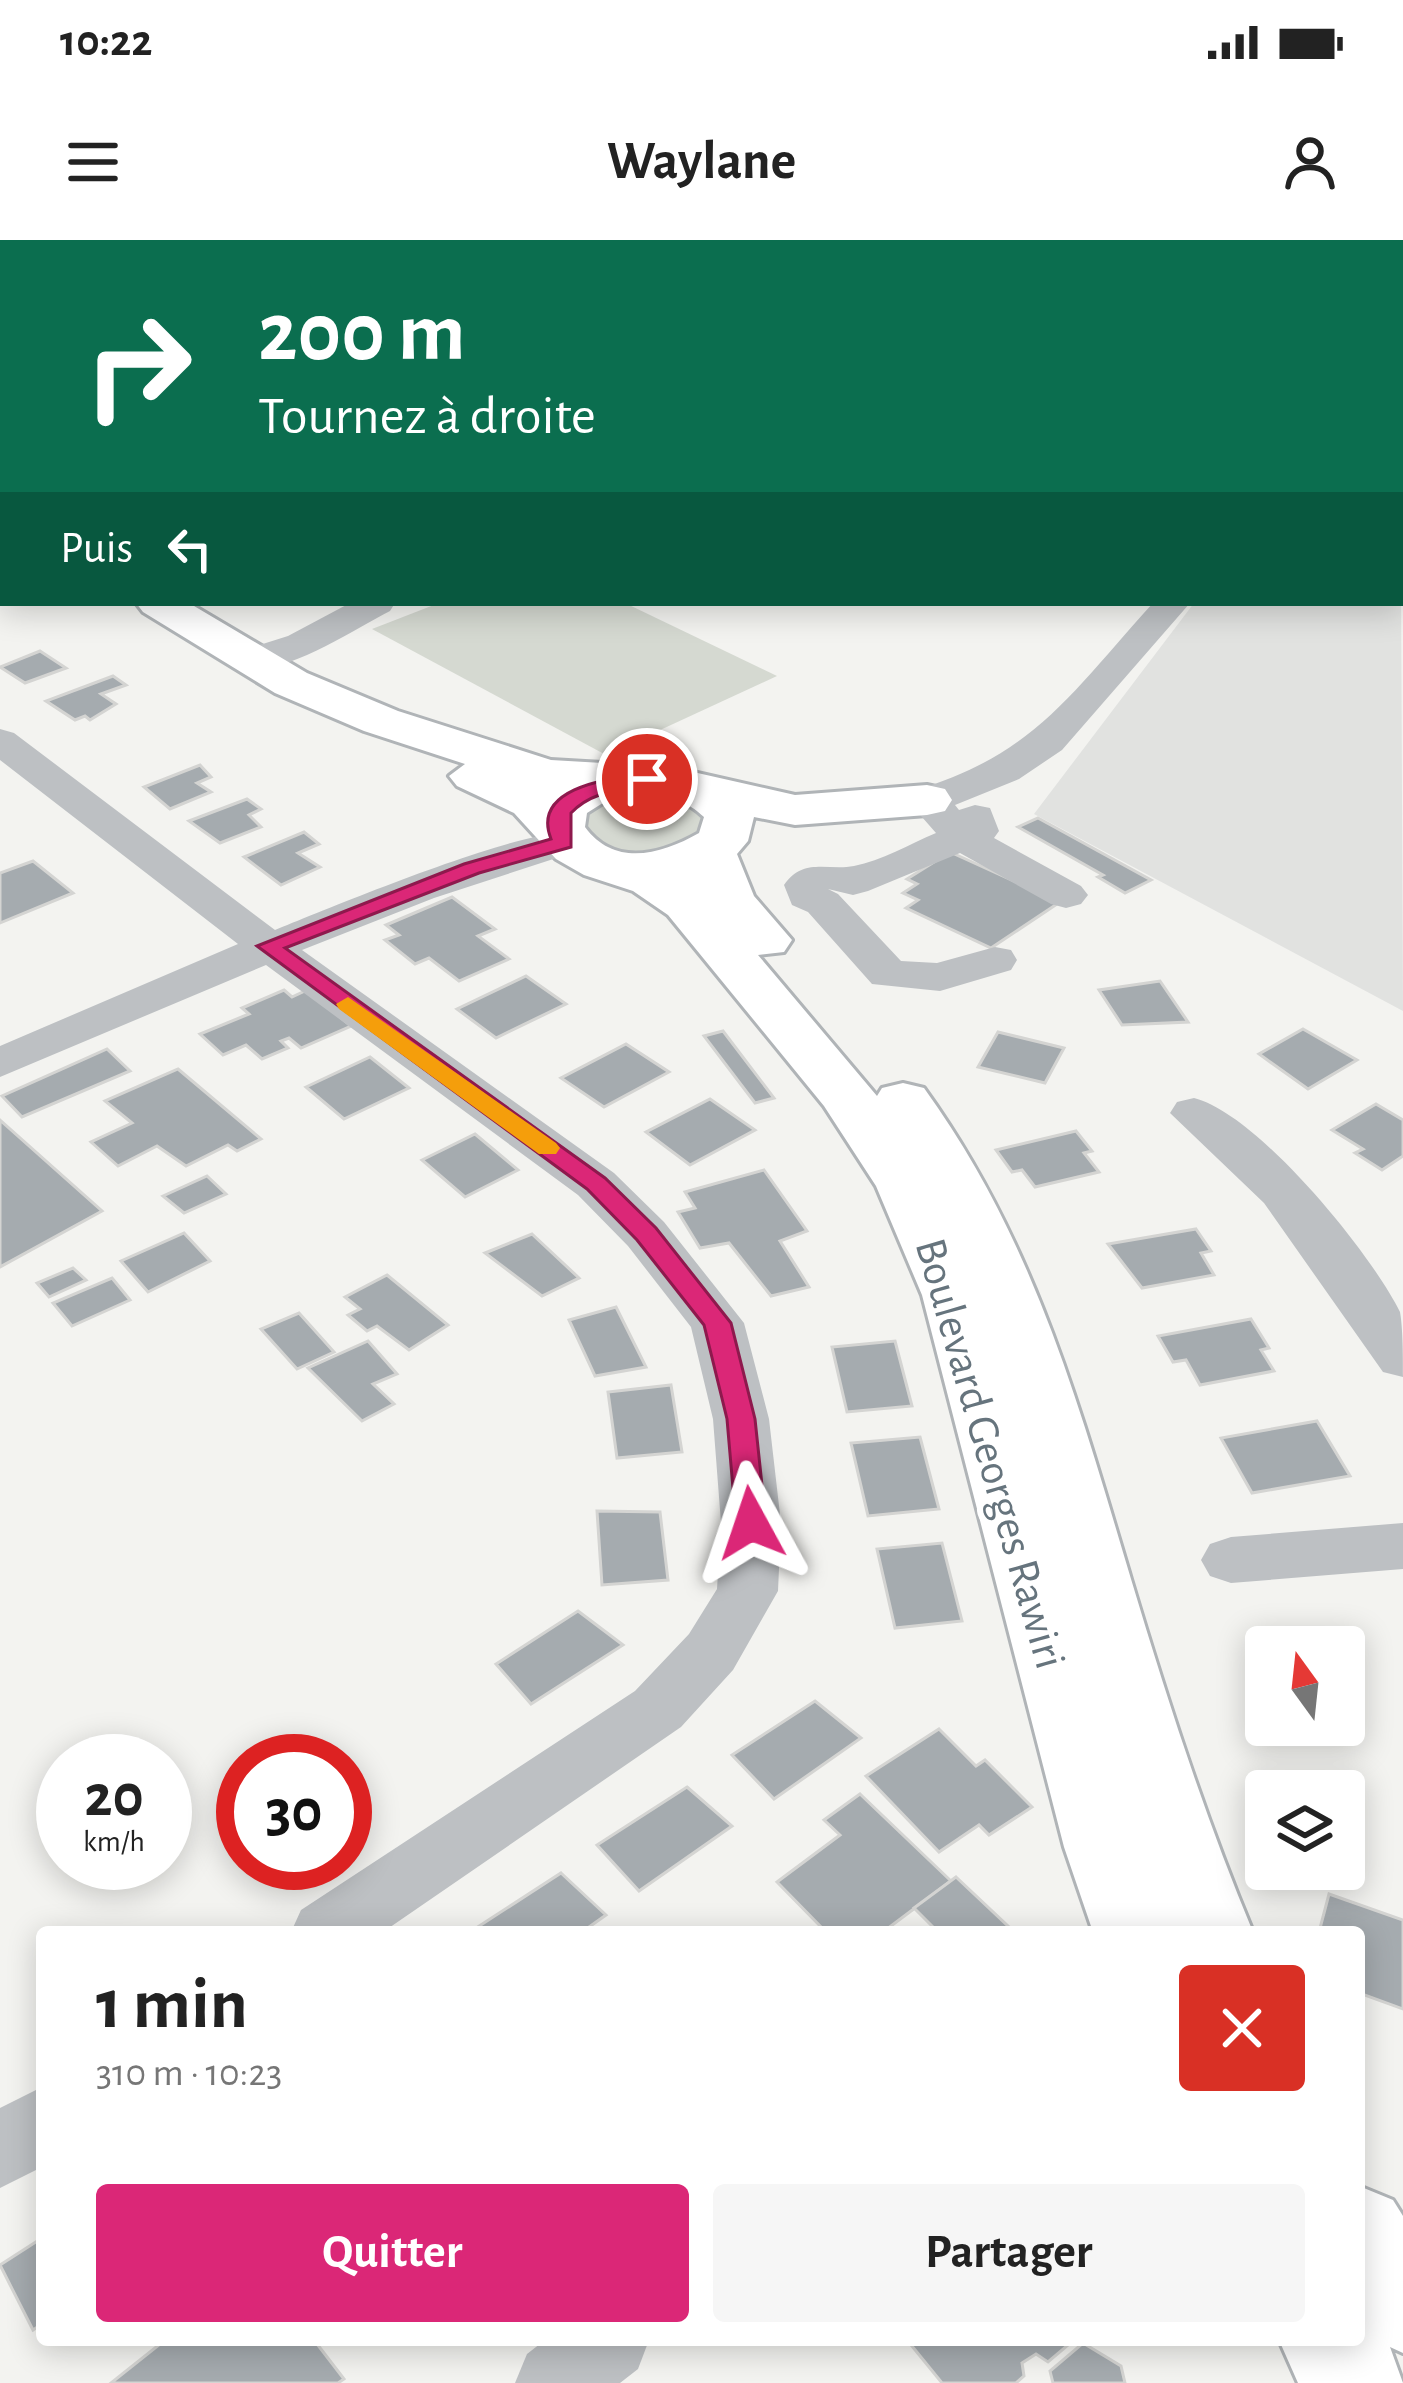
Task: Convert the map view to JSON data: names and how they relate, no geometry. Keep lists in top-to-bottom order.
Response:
{
  "streets": {
    "main road": ["Boulevard Georges Rawiri"]
  },
  "north": "top",
  "page": {
    "status": "10:22",
    "header": "Waylane",
    "turn": ["200 m", "Tournez à droite"],
    "then": "Puis",
    "speed": "20 km/h",
    "limit": "30",
    "heading": ["1 min", "310 m · 10:23"],
    "buttons": ["Quitter", "Partager"]
  }
}
